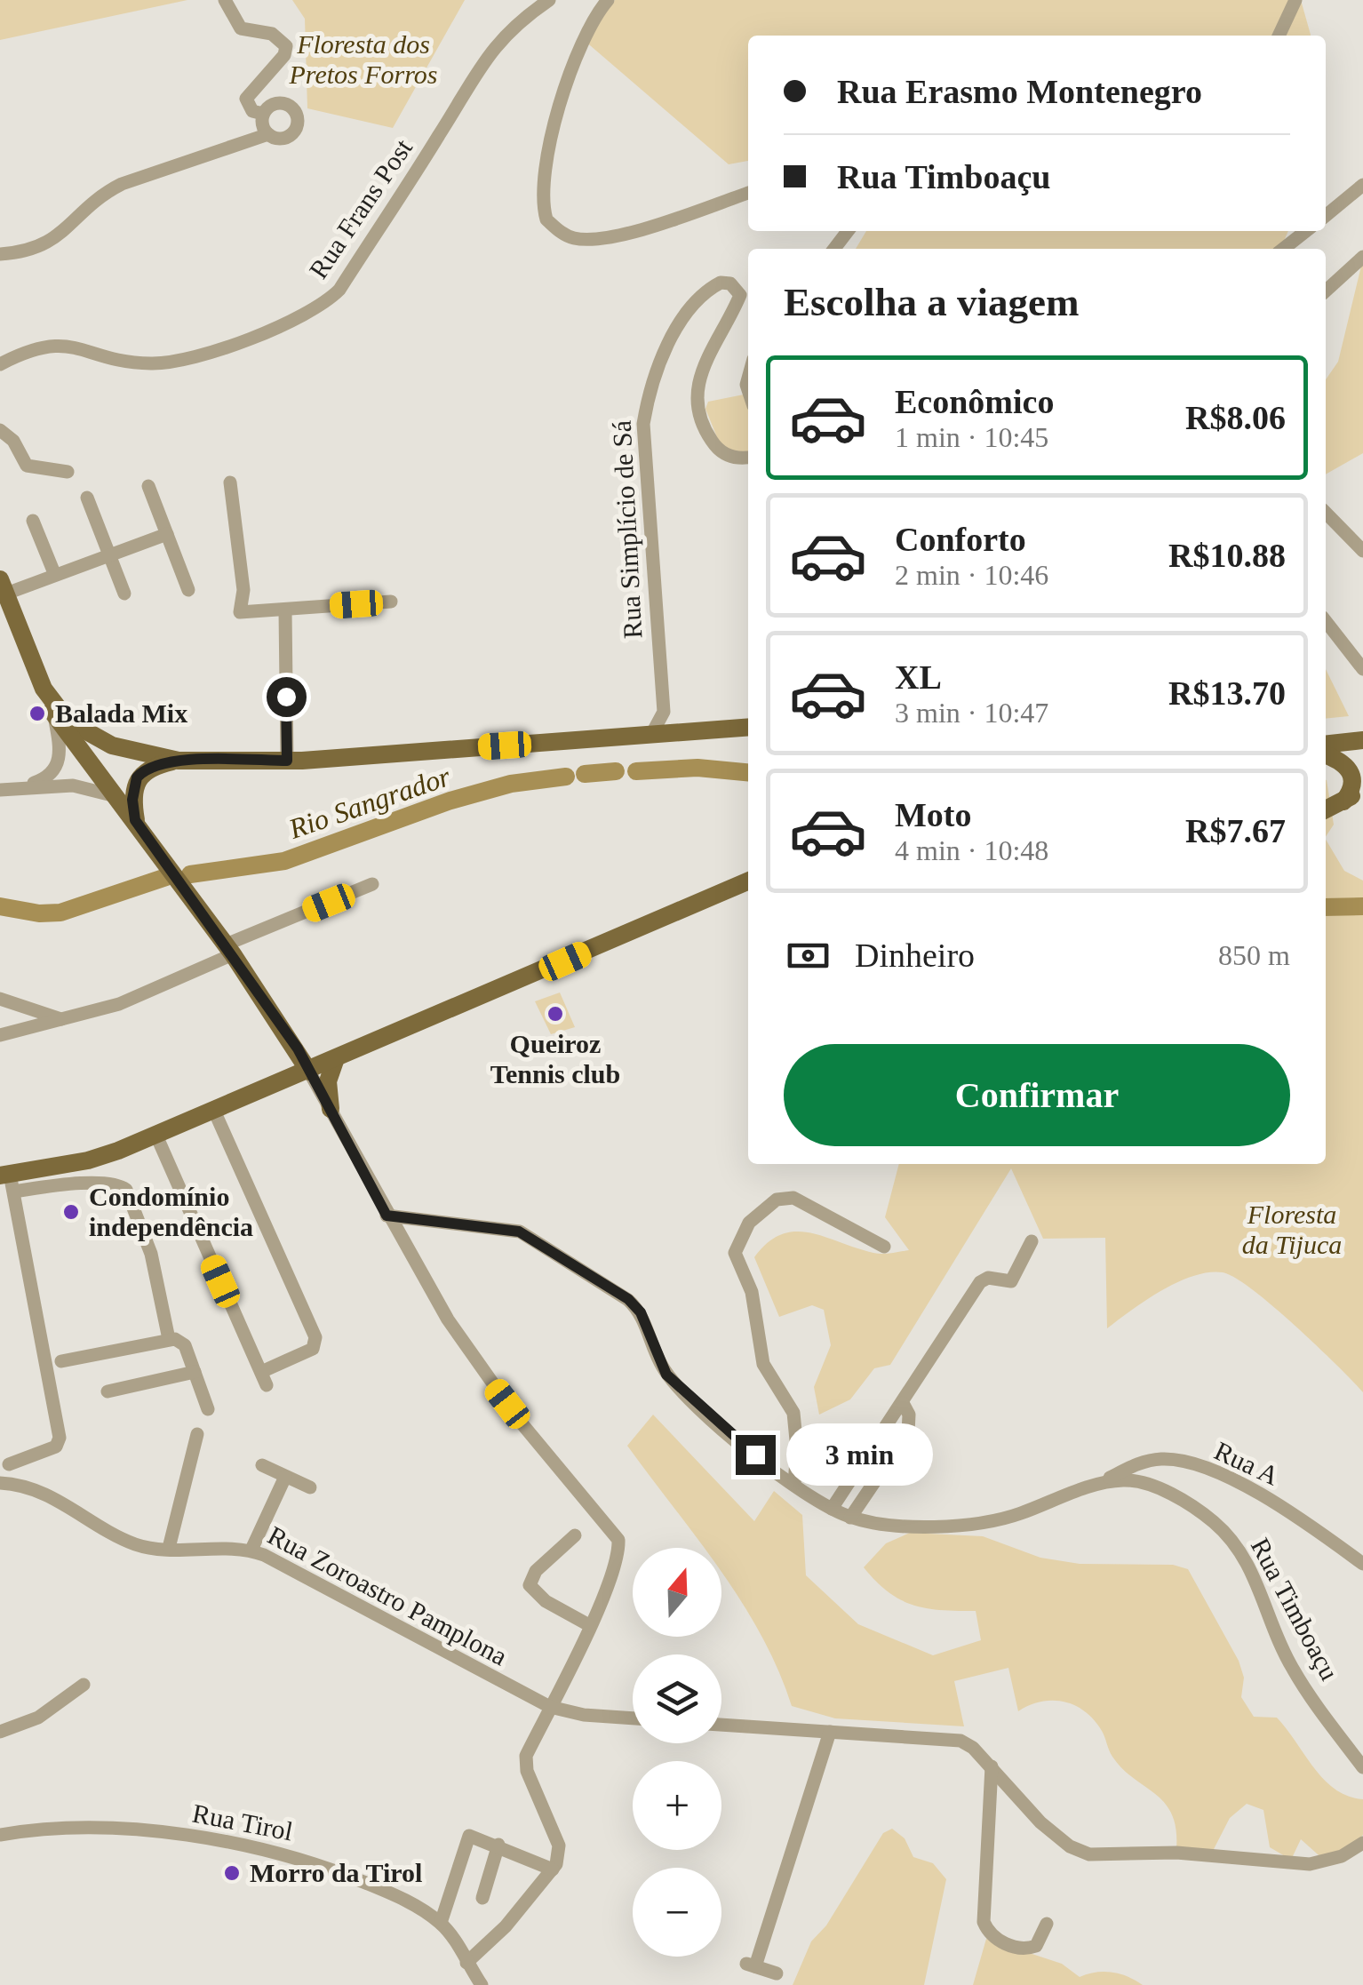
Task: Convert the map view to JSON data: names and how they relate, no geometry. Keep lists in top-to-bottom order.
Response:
{
  "streets": {
    "street": [
      "Rua Frans Post",
      "Rua Simplício de Sá",
      "Rua A",
      "Rua Zoroastro Pamplona",
      "Rua Timboaçu",
      "Rua Tirol"
    ]
  },
  "crossings": [
    ["Rua A", "Rua Timboaçu"]
  ],
  "water": ["Rio Sangrador"],
  "parks": ["Floresta dos Pretos Forros", "Floresta da Tijuca"],
  "places": [
    "Balada Mix",
    "Queiroz Tennis club",
    "Condomínio independência",
    "Morro da Tirol"
  ],
  "north": "top",
  "page": {
    "banner": ["Rua Erasmo Montenegro", "Rua Timboaçu"],
    "heading": "Escolha a viagem",
    "list": [
      {
        "name": "Econômico",
        "note": "1 min · 10:45",
        "value": "R$8.06"
      },
      {
        "name": "Conforto",
        "note": "2 min · 10:46",
        "value": "R$10.88"
      },
      {
        "name": "XL",
        "note": "3 min · 10:47",
        "value": "R$13.70"
      },
      {
        "name": "Moto",
        "note": "4 min · 10:48",
        "value": "R$7.67"
      }
    ],
    "pay": ["Dinheiro", "850 m"],
    "buttons": "Confirmar",
    "bubble": "3 min",
    "map_buttons": ["+", "−"]
  }
}
